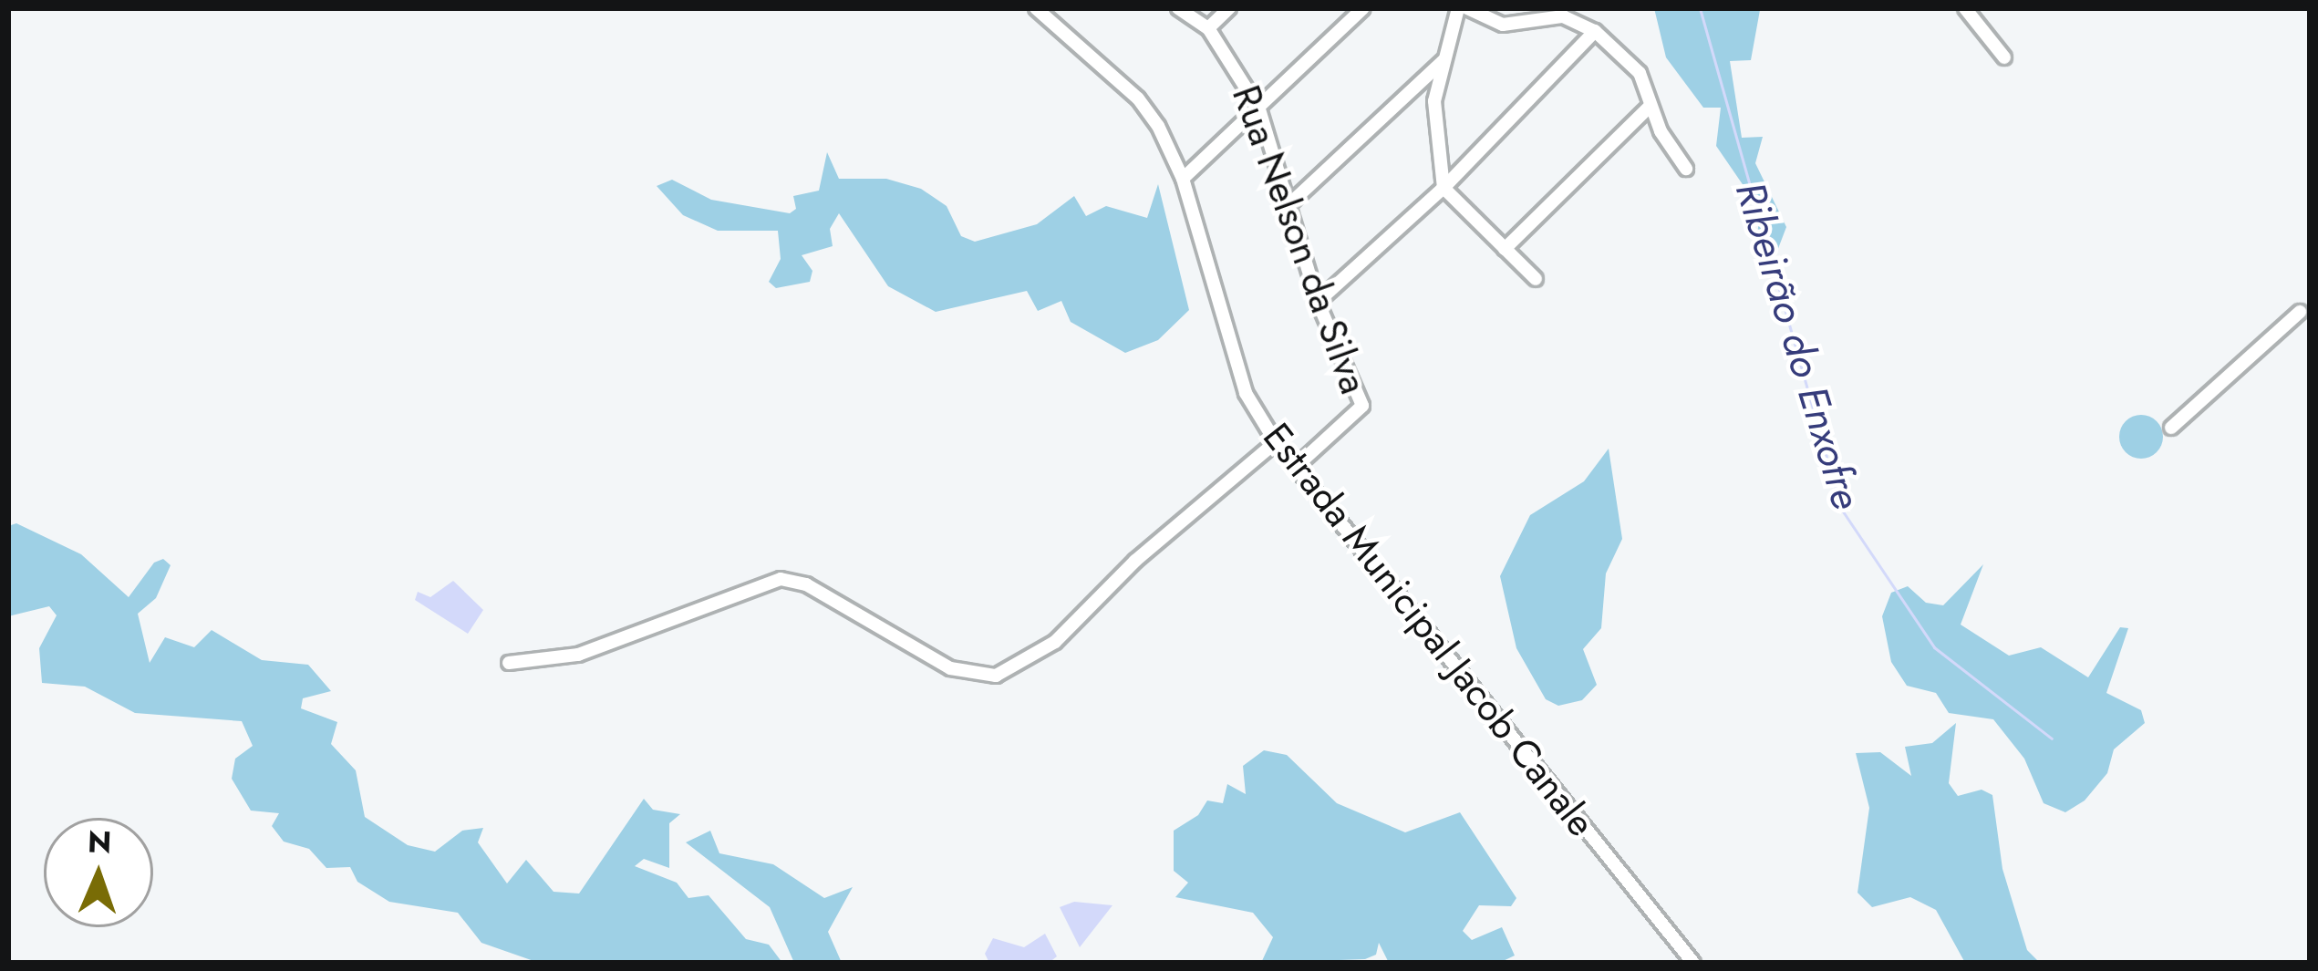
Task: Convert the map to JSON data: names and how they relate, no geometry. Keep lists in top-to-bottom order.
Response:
{
  "streets": {
    "street": ["Rua Nelson da Silva", "Estrada Municipal Jacob Canale"]
  },
  "crossings": [
    ["Rua Nelson da Silva", "Estrada Municipal Jacob Canale"]
  ],
  "water": ["Ribeirão do Enxofre"],
  "north": "top"
}
